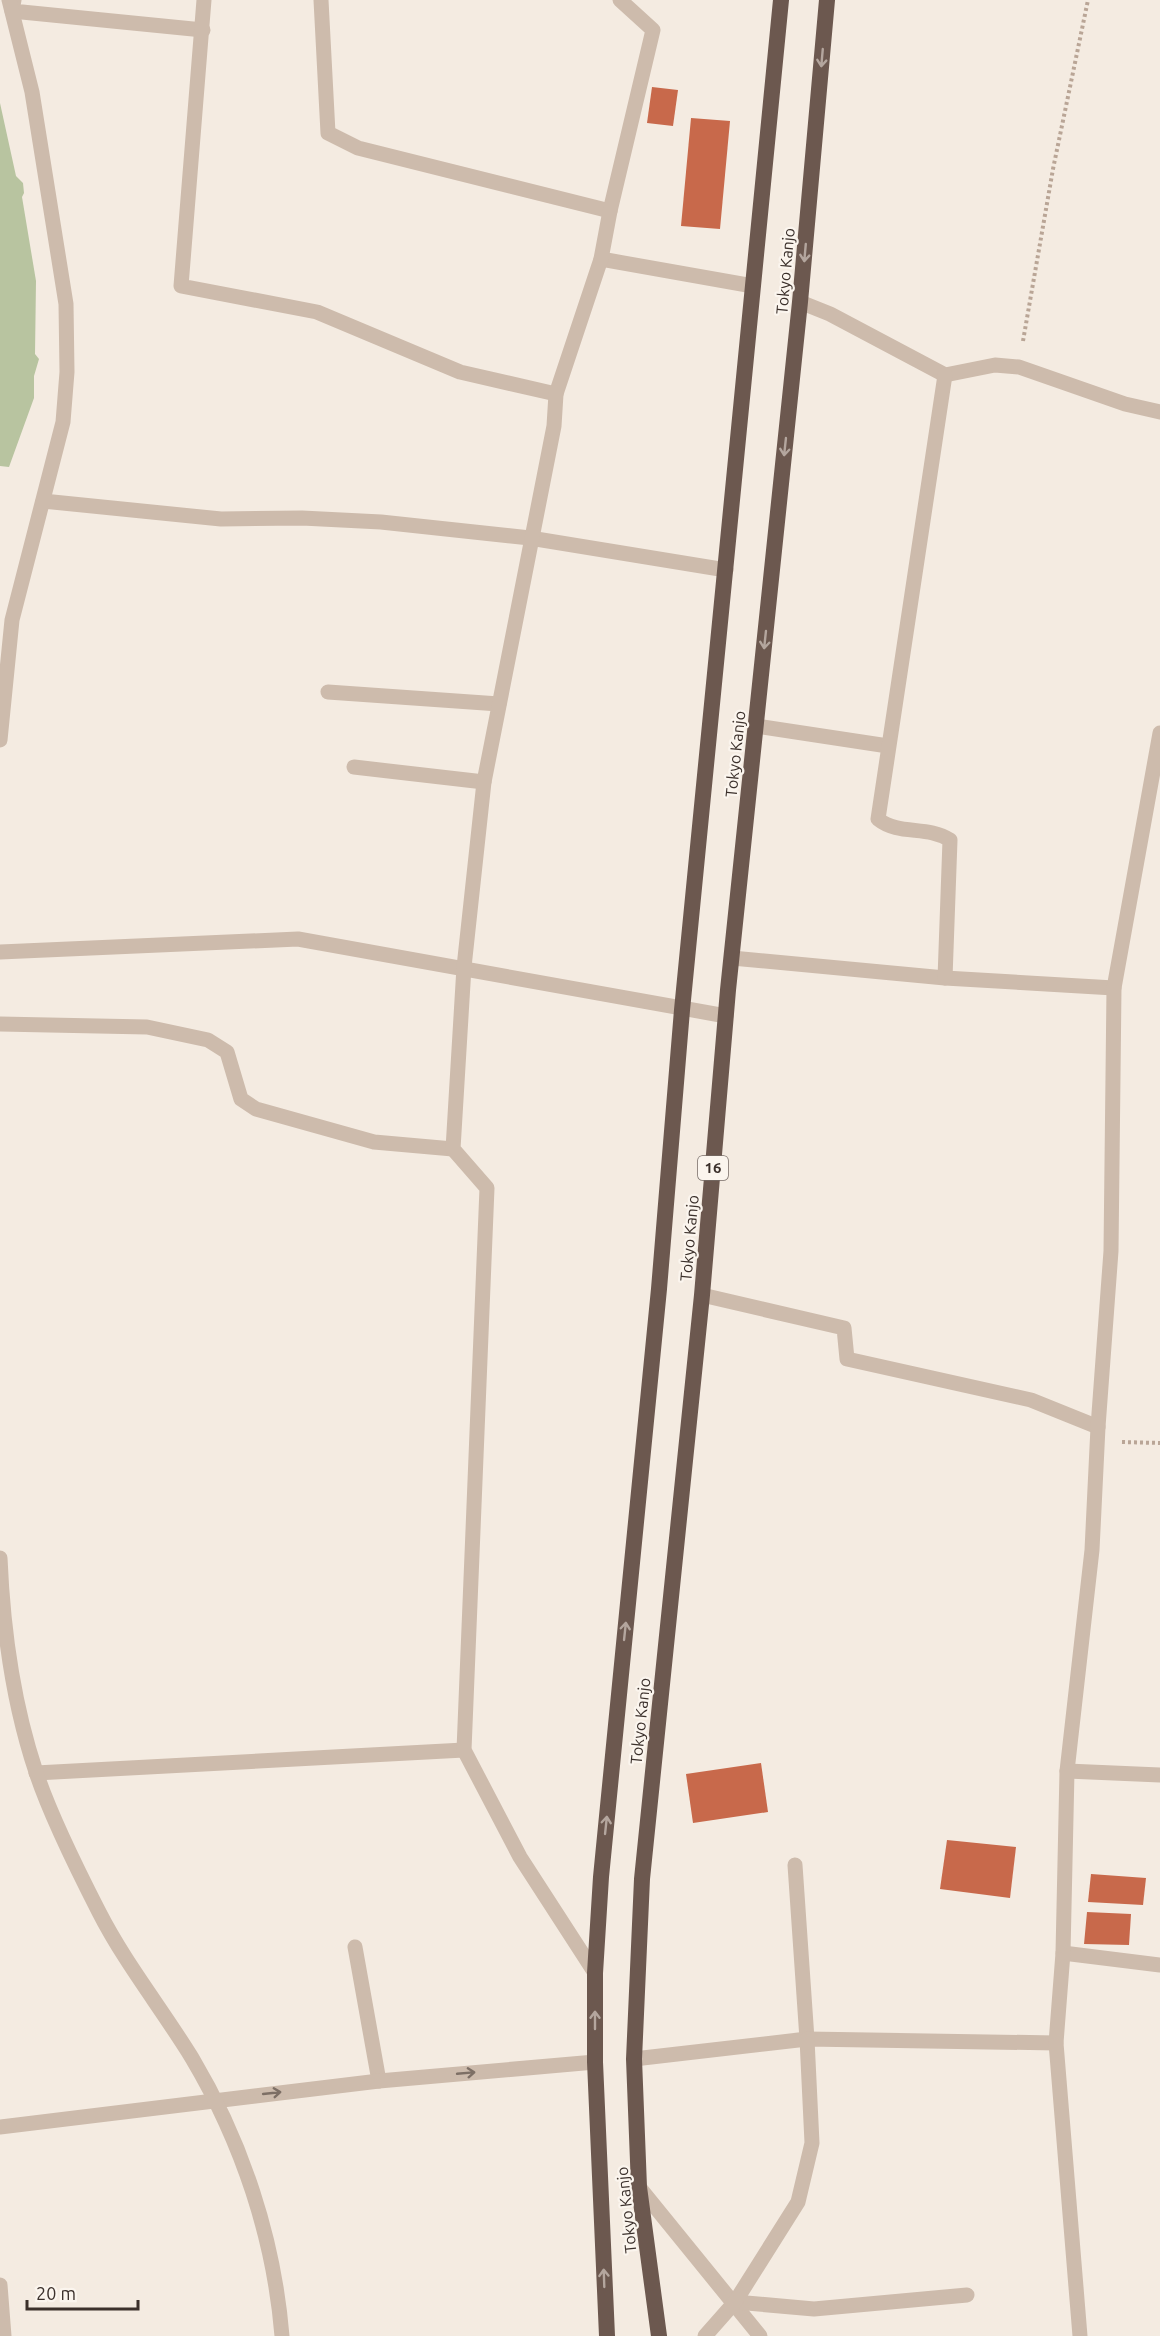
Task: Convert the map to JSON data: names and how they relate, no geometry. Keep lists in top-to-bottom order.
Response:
{
  "streets": {
    "highway": ["Tokyo Kanjo", "16"]
  },
  "scale_bar": "20 m"
}
